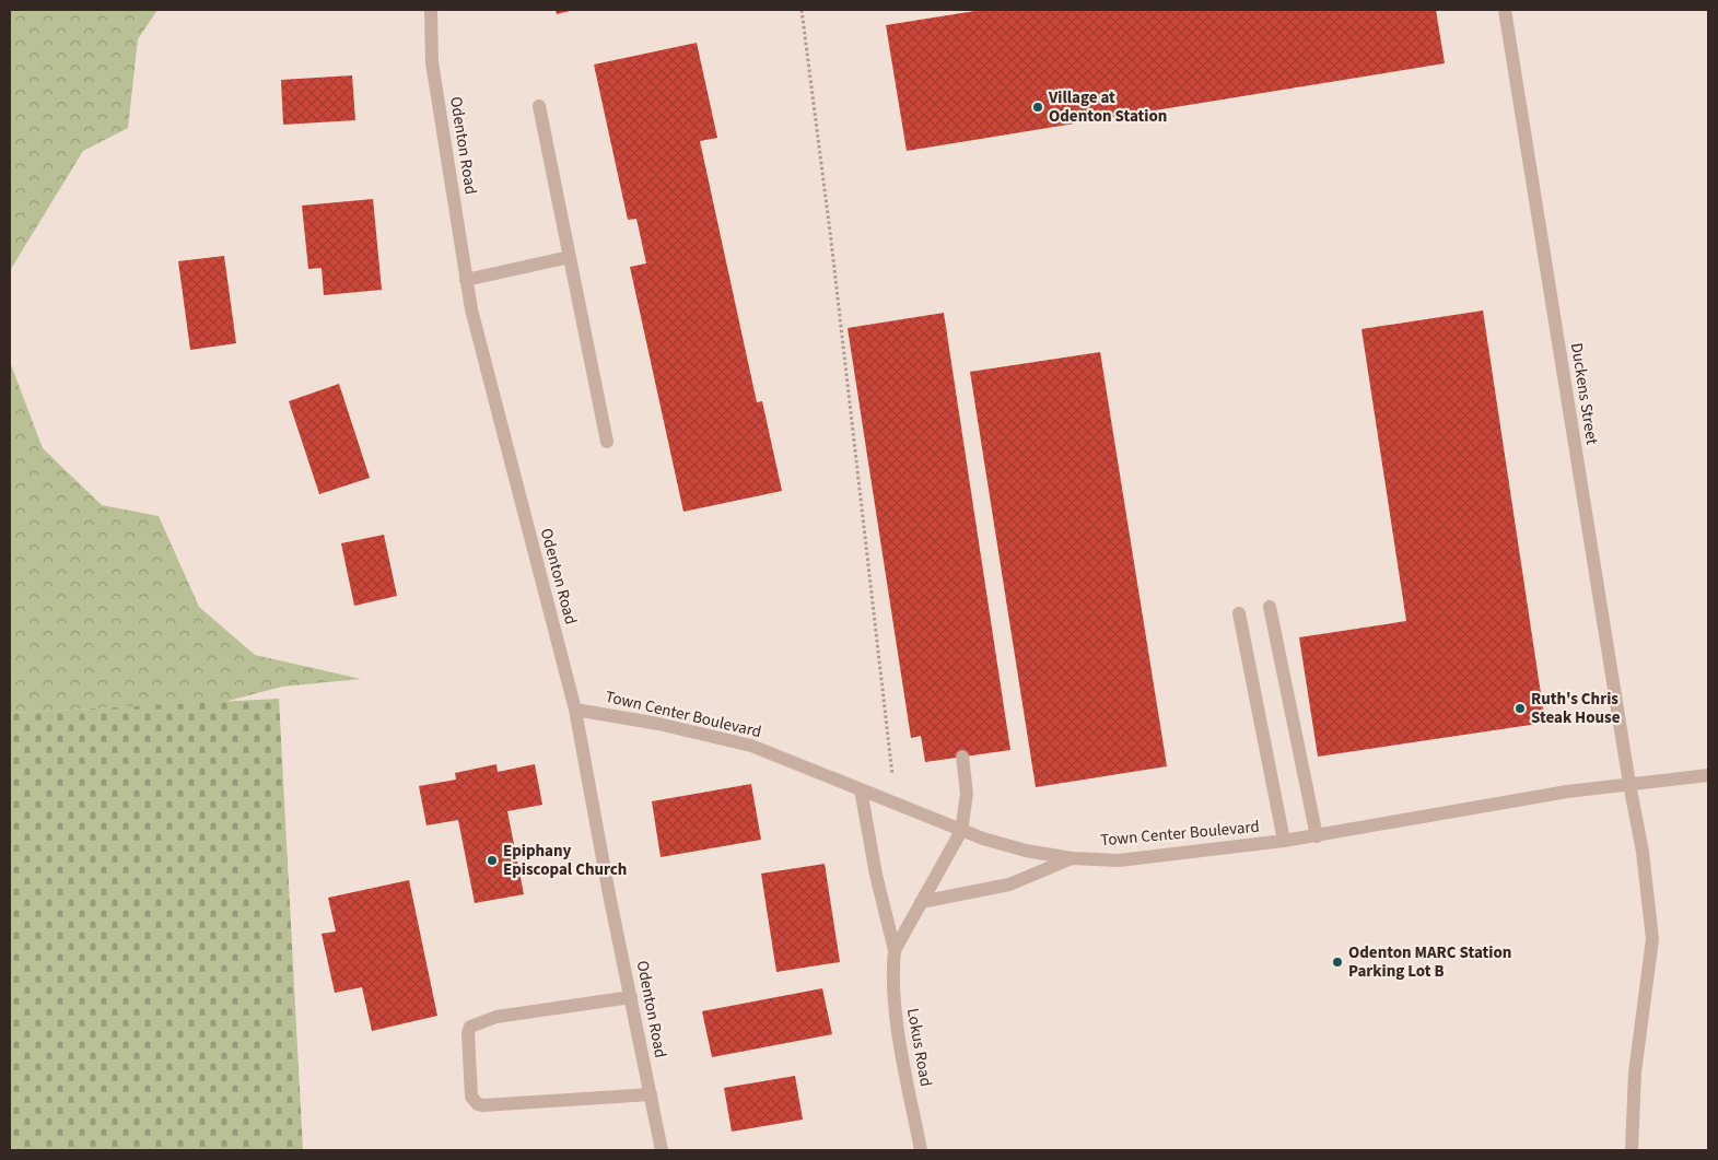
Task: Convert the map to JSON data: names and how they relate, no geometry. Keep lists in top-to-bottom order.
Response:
{
  "streets": {
    "street": [
      "Odenton Road",
      "Duckens Street",
      "Town Center Boulevard",
      "Lokus Road"
    ]
  },
  "crossings": [
    ["Odenton Road", "Town Center Boulevard"],
    ["Duckens Street", "Town Center Boulevard"],
    ["Town Center Boulevard", "Lokus Road"]
  ],
  "places": [
    "Village at Odenton Station",
    "Ruth's Chris Steak House",
    "Epiphany Episcopal Church",
    "Odenton MARC Station Parking Lot B"
  ]
}
